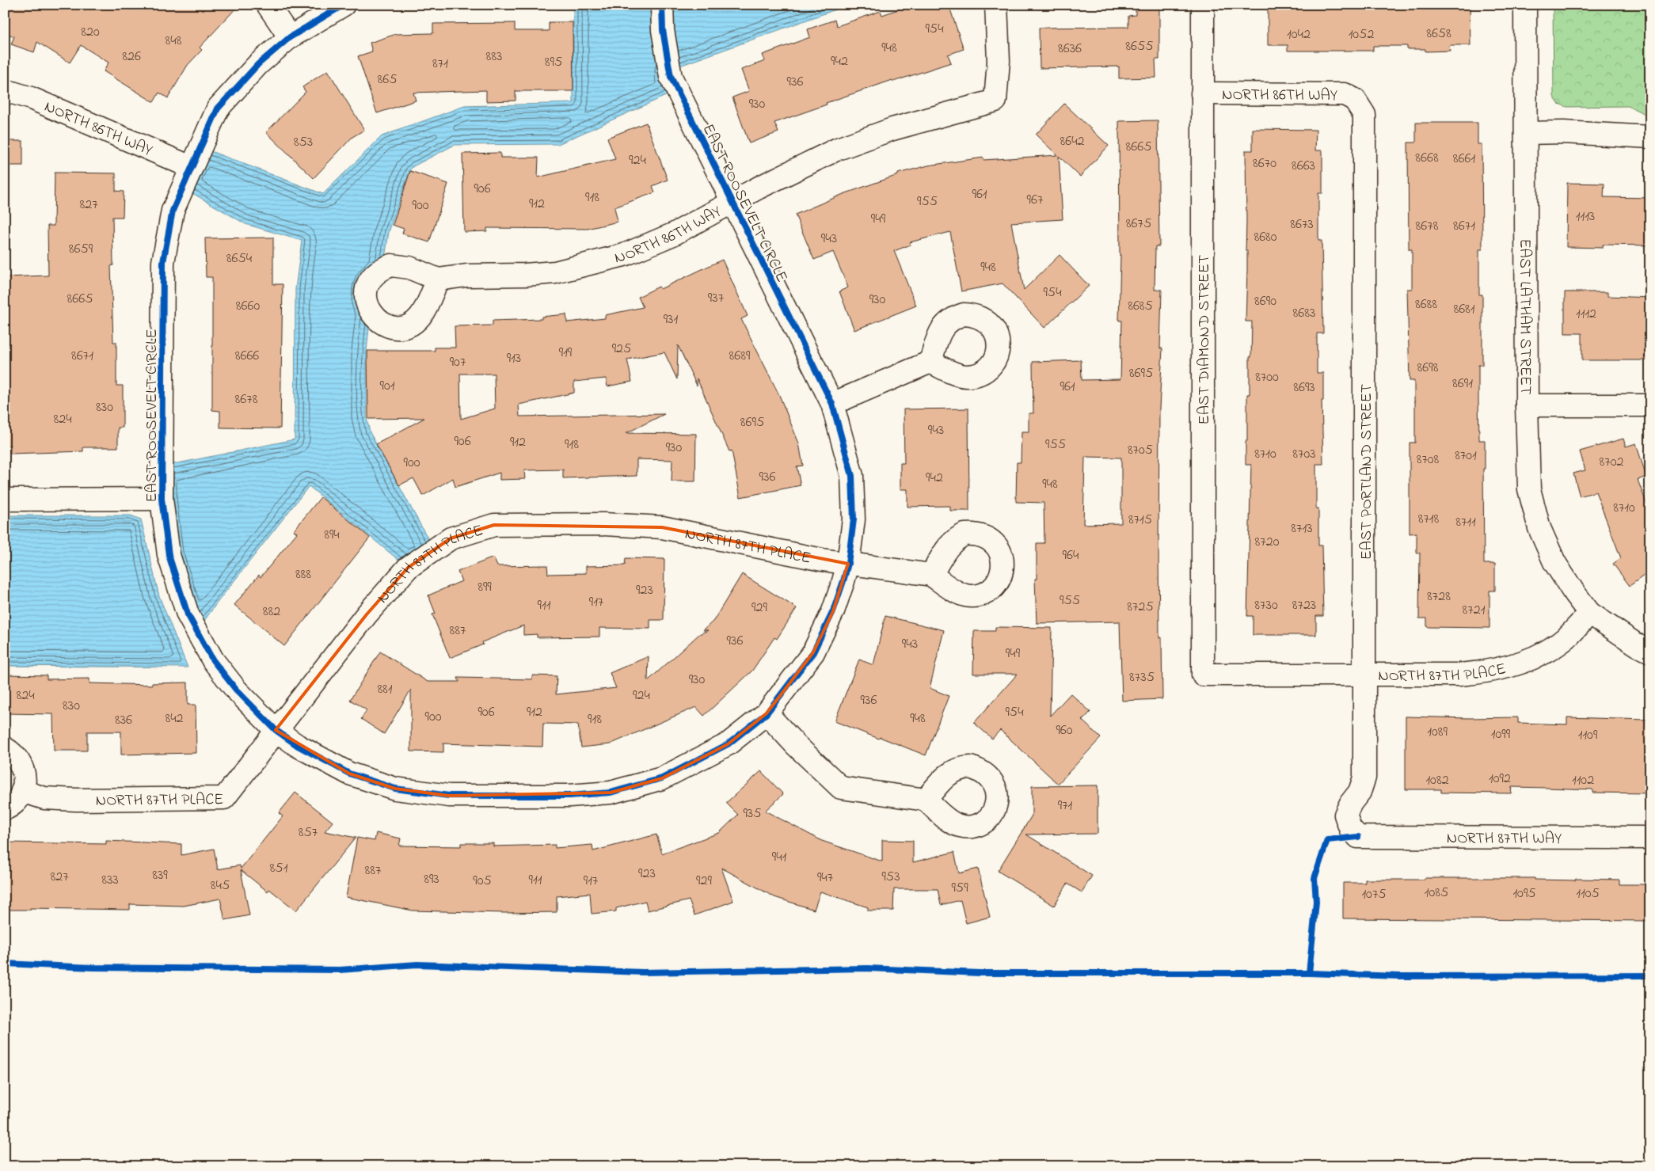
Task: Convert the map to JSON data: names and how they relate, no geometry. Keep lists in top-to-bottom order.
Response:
{
  "streets": {
    "street": [
      "NORTH 86TH WAY",
      "EAST ROOSEVELT CIRCLE",
      "EAST LATHAM STREET",
      "EAST DIAMOND STREET",
      "EAST PORTLAND STREET",
      "NORTH 87TH PLACE",
      "NORTH 87TH WAY"
    ]
  },
  "crossings": [
    ["NORTH 86TH WAY", "EAST ROOSEVELT CIRCLE"],
    ["NORTH 86TH WAY", "EAST DIAMOND STREET"],
    ["NORTH 86TH WAY", "EAST PORTLAND STREET"],
    ["EAST ROOSEVELT CIRCLE", "NORTH 87TH PLACE"],
    ["EAST LATHAM STREET", "NORTH 87TH PLACE"],
    ["EAST DIAMOND STREET", "NORTH 87TH PLACE"],
    ["EAST PORTLAND STREET", "NORTH 87TH PLACE"],
    ["EAST PORTLAND STREET", "NORTH 87TH WAY"]
  ],
  "house_numbers": [
    "954",
    "820",
    "8658",
    "1042",
    "1052",
    "848",
    "8655",
    "948",
    "8636",
    "826",
    "883",
    "942",
    "895",
    "871",
    "865",
    "936",
    "930",
    "8642",
    "853",
    "8665",
    "8668",
    "8661",
    "924",
    "8670",
    "8663",
    "906",
    "961",
    "918",
    "967",
    "955",
    "912",
    "827",
    "900",
    "1113",
    "949",
    "8675",
    "8673",
    "8678",
    "8671",
    "8680",
    "943",
    "8659",
    "8654",
    "948",
    "954",
    "937",
    "8665",
    "930",
    "8690",
    "8688",
    "8660",
    "8685",
    "8681",
    "8683",
    "1112",
    "931",
    "925",
    "919",
    "8671",
    "8666",
    "8689",
    "913",
    "907",
    "8698",
    "8695",
    "8700",
    "8691",
    "901",
    "961",
    "8693",
    "8678",
    "830",
    "824",
    "8695",
    "943",
    "906",
    "912",
    "918",
    "955",
    "930",
    "8705",
    "8710",
    "8703",
    "8701",
    "8708",
    "8702",
    "900",
    "936",
    "942",
    "948",
    "8710",
    "8718",
    "8715",
    "8711",
    "8713",
    "894",
    "8720",
    "964",
    "888",
    "899",
    "923",
    "8728",
    "955",
    "917",
    "911",
    "8730",
    "8723",
    "8725",
    "929",
    "8721",
    "882",
    "887",
    "936",
    "943",
    "949",
    "8735",
    "930",
    "881",
    "824",
    "924",
    "936",
    "830",
    "906",
    "912",
    "954",
    "900",
    "842",
    "948",
    "918",
    "836",
    "960",
    "1089",
    "1099",
    "1109",
    "1092",
    "1082",
    "1102",
    "971",
    "935",
    "857",
    "941",
    "851",
    "887",
    "923",
    "839",
    "827",
    "953",
    "947",
    "893",
    "833",
    "911",
    "905",
    "917",
    "929",
    "845",
    "959",
    "1085",
    "1095",
    "1105",
    "1075"
  ]
}
